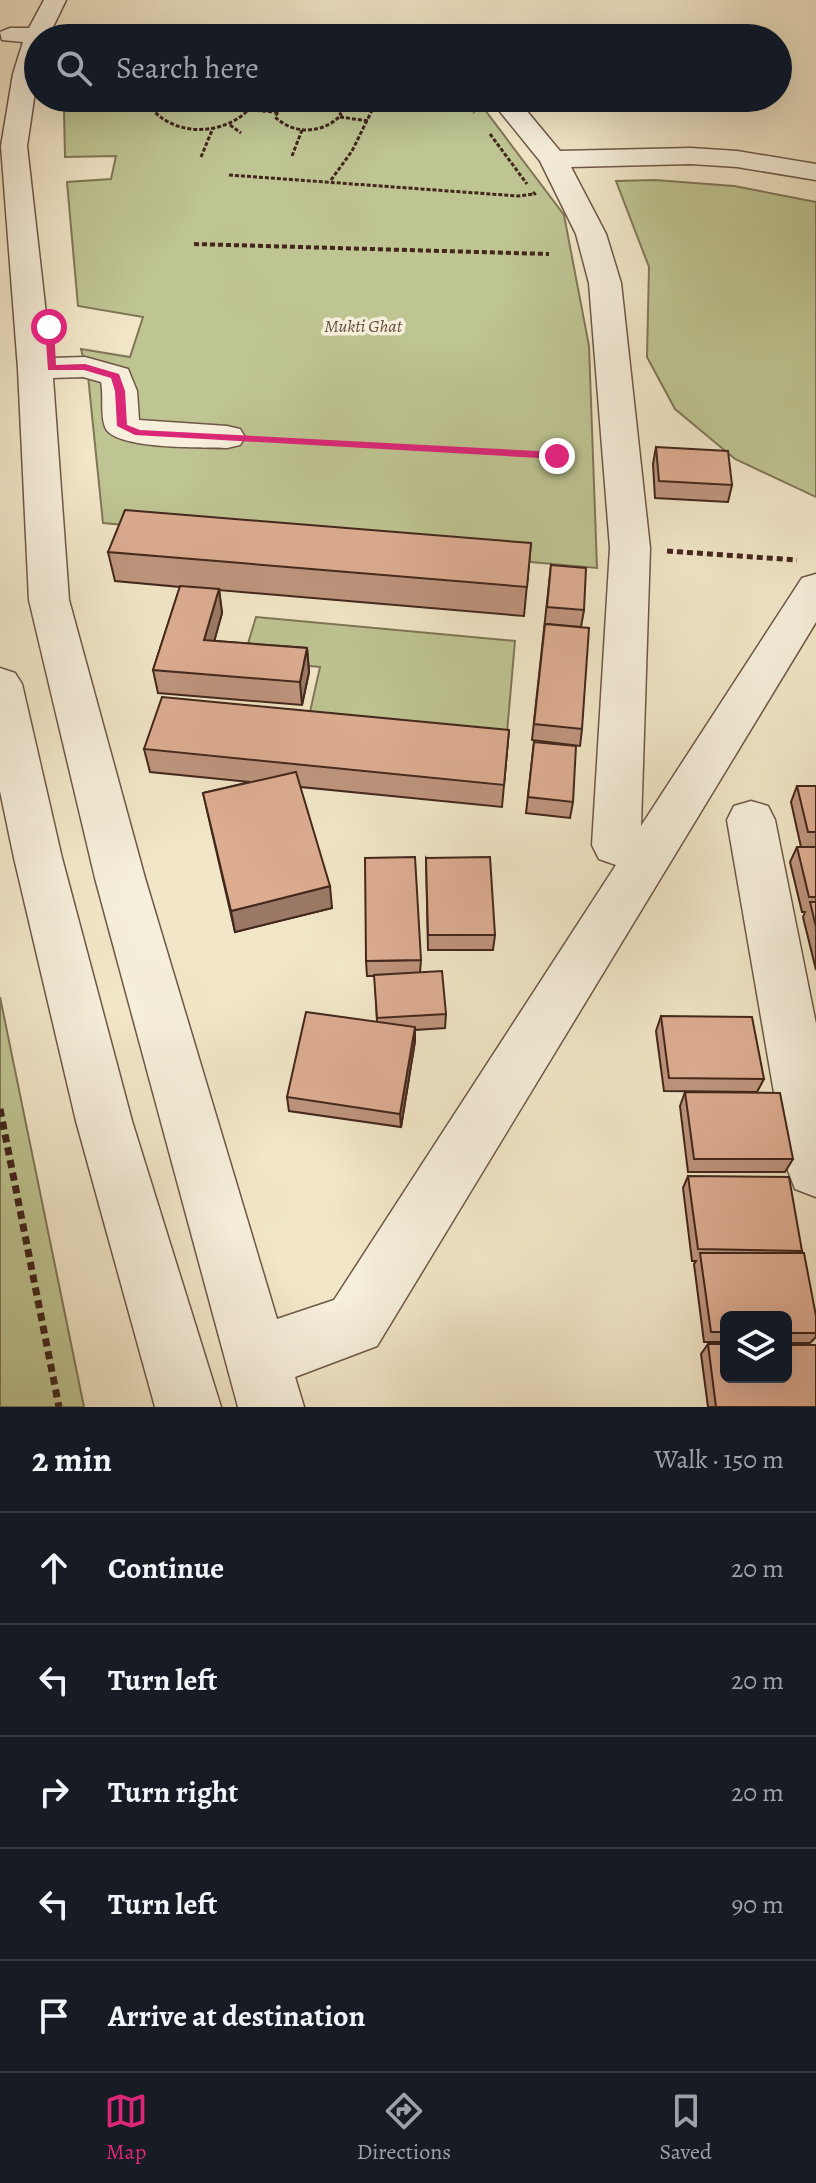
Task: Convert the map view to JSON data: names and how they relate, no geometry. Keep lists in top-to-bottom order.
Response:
{
  "parks": ["Mukti Ghat"],
  "page": {
    "search": "Search here",
    "heading": ["2 min", "Walk · 150 m"],
    "list": [
      ["Continue", "20 m"],
      ["Turn left", "20 m"],
      ["Turn right", "20 m"],
      ["Turn left", "90 m"],
      "Arrive at destination"
    ],
    "nav": ["Map", "Directions", "Saved"]
  }
}
